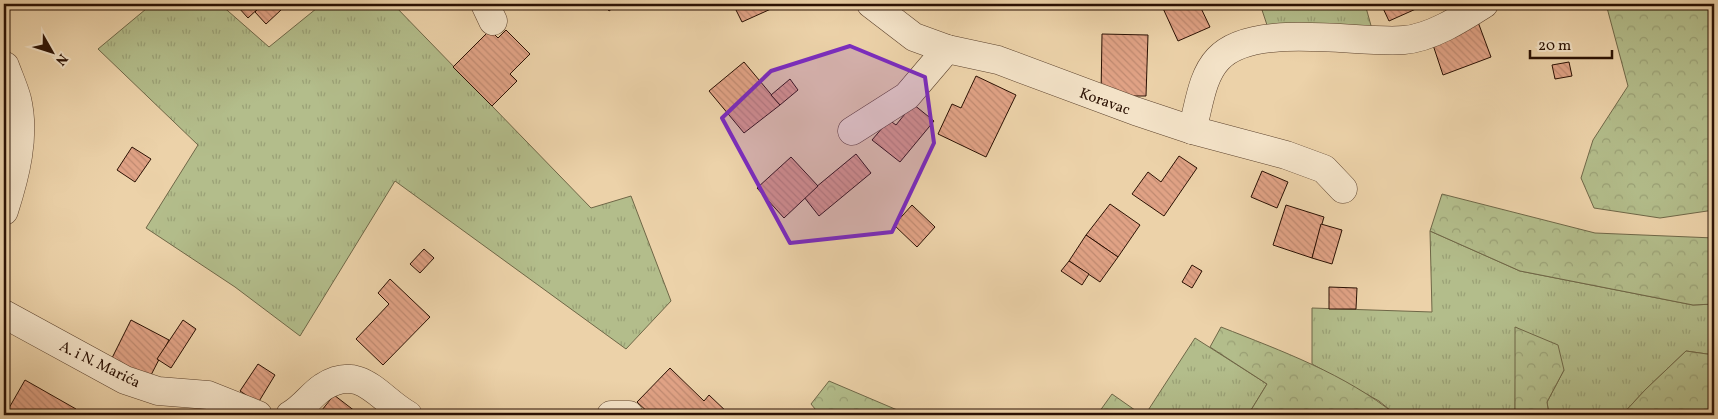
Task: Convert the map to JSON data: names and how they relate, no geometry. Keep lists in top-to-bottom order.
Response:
{
  "streets": {
    "street": ["Koravac", "A. i N. Marića"]
  },
  "scale_bar": "20 m",
  "north": "bottom right"
}
